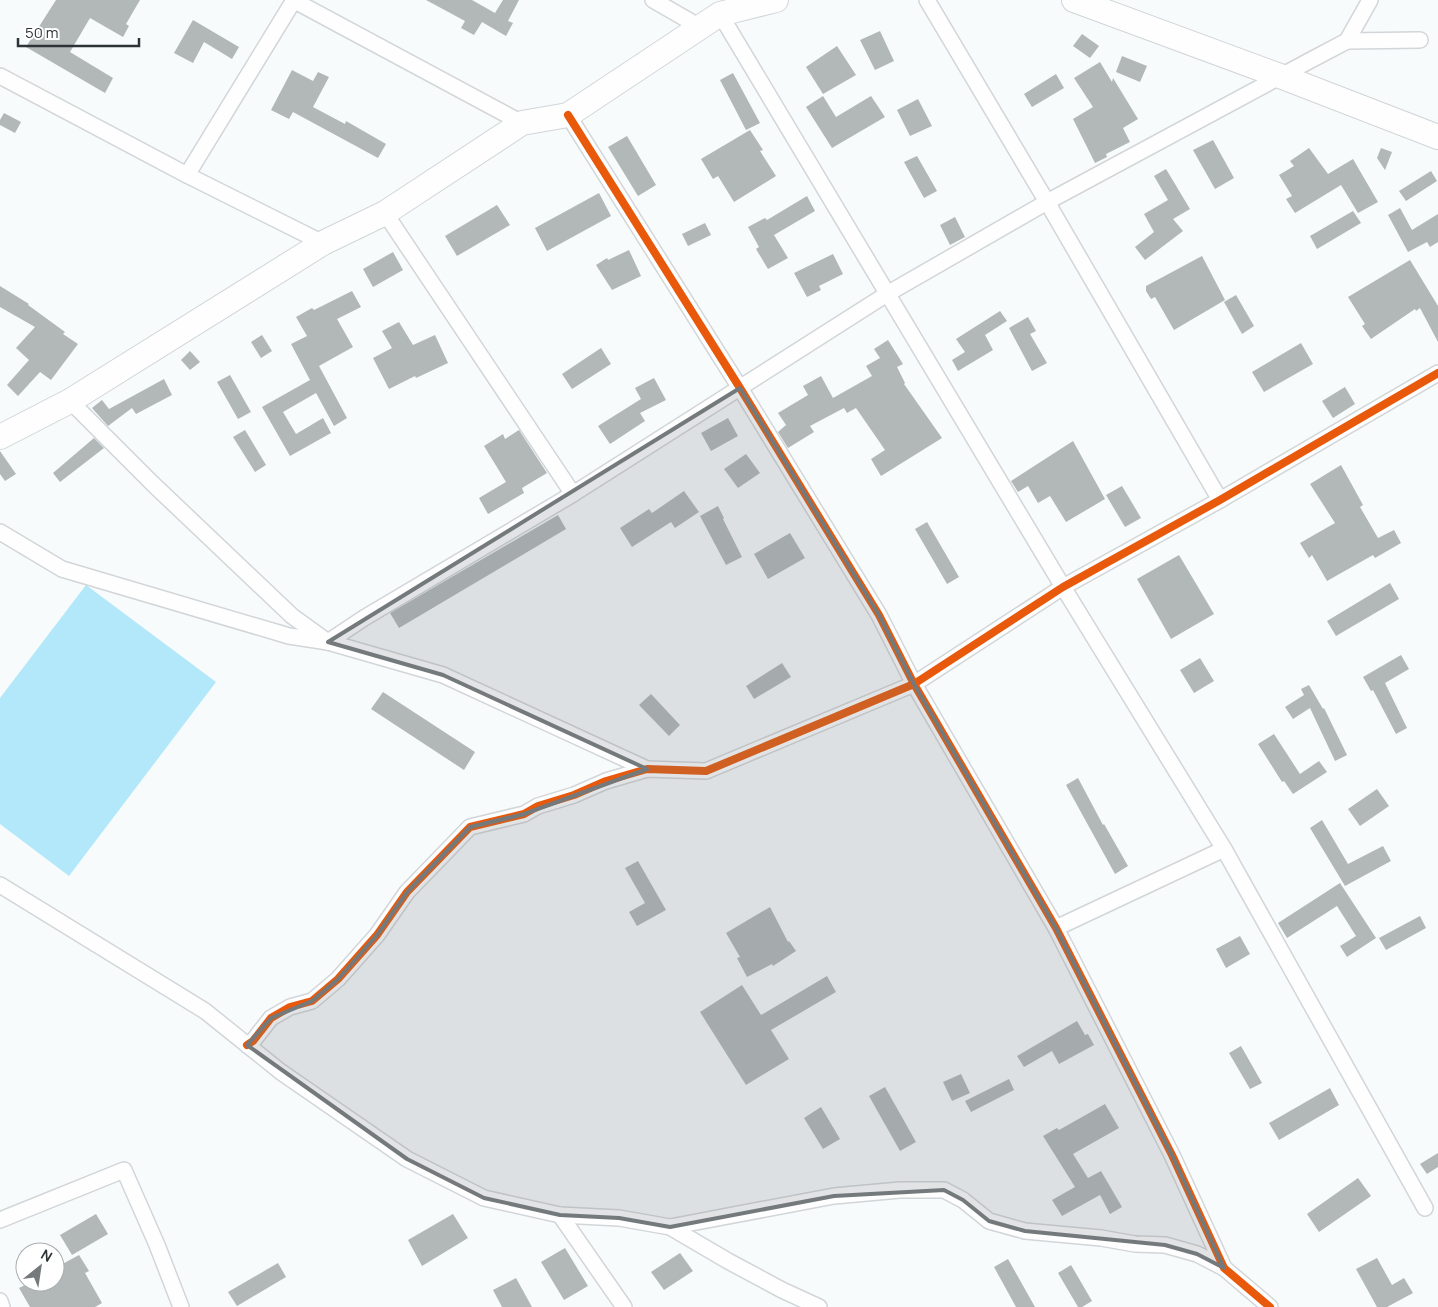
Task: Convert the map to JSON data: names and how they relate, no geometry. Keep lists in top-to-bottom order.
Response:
{
  "scale_bar": "50 m",
  "north": "top right"
}
